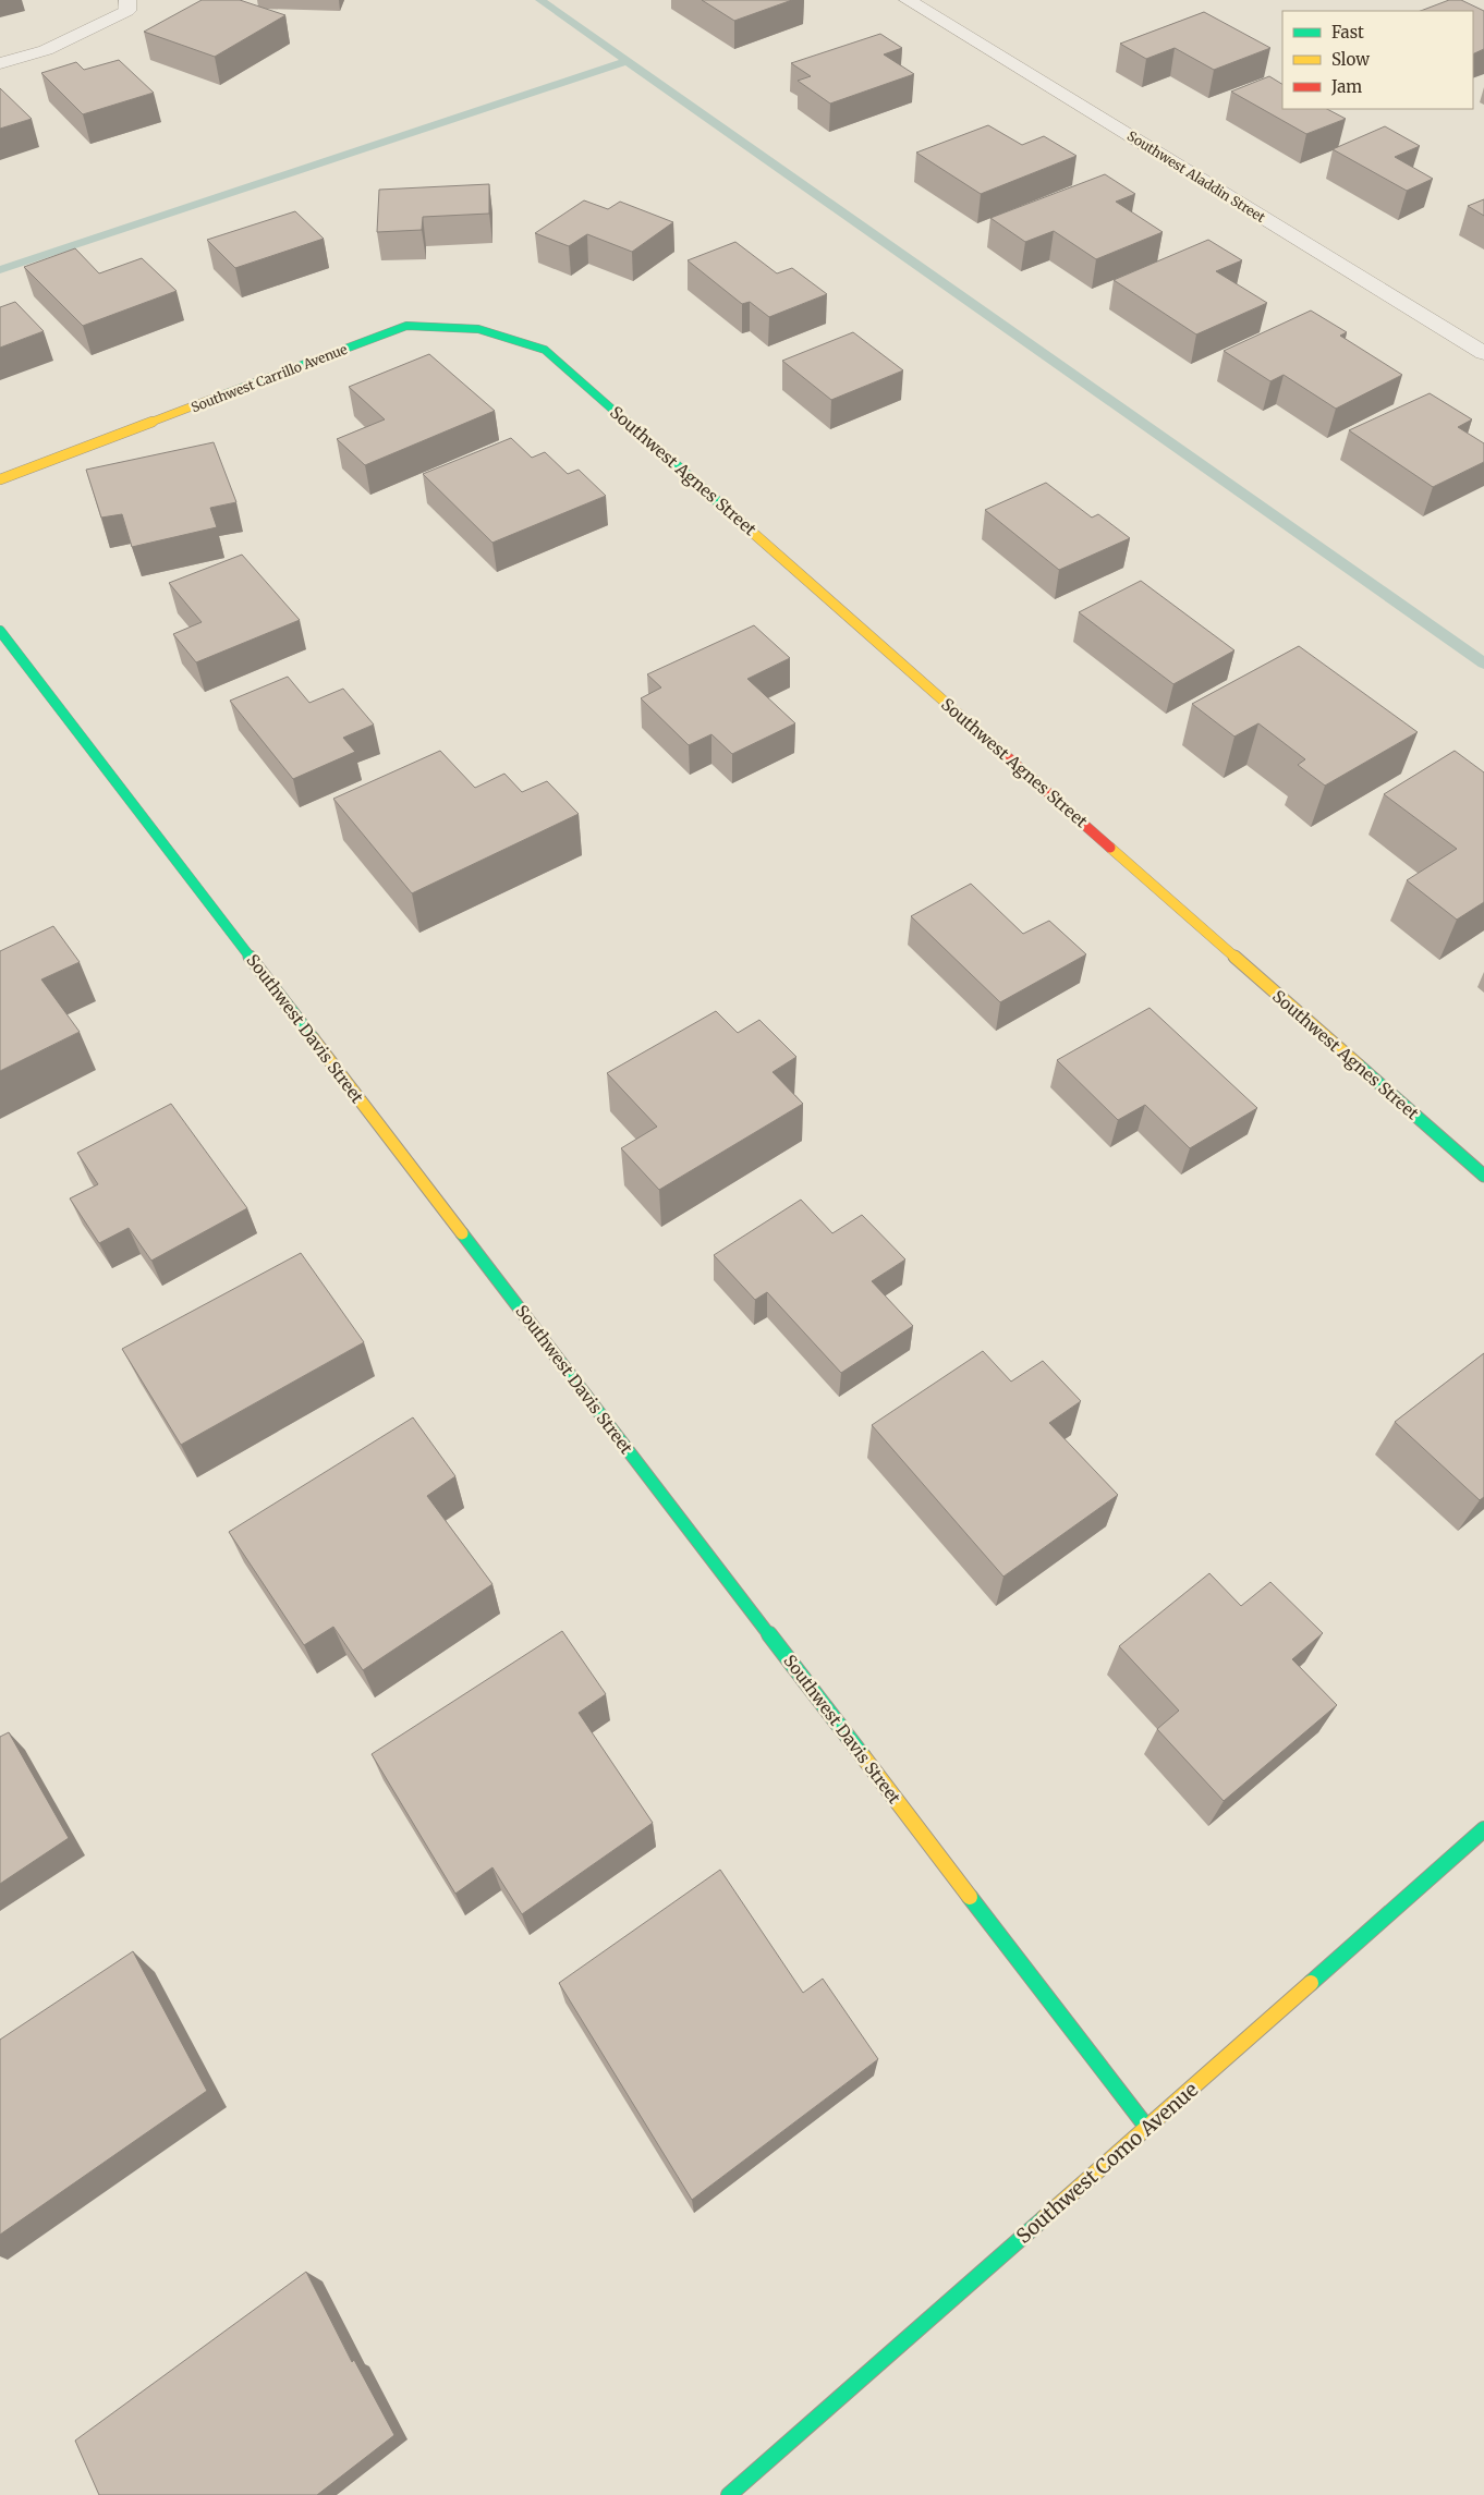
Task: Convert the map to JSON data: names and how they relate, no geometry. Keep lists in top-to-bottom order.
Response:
{
  "streets": {
    "street": [
      "Southwest Aladdin Street",
      "Southwest Carrillo Avenue",
      "Southwest Agnes Street",
      "Southwest Davis Street",
      "Southwest Como Avenue"
    ]
  },
  "crossings": [
    ["Southwest Carrillo Avenue", "Southwest Agnes Street"],
    ["Southwest Davis Street", "Southwest Como Avenue"]
  ],
  "legend": ["Fast", "Slow", "Jam"]
}
